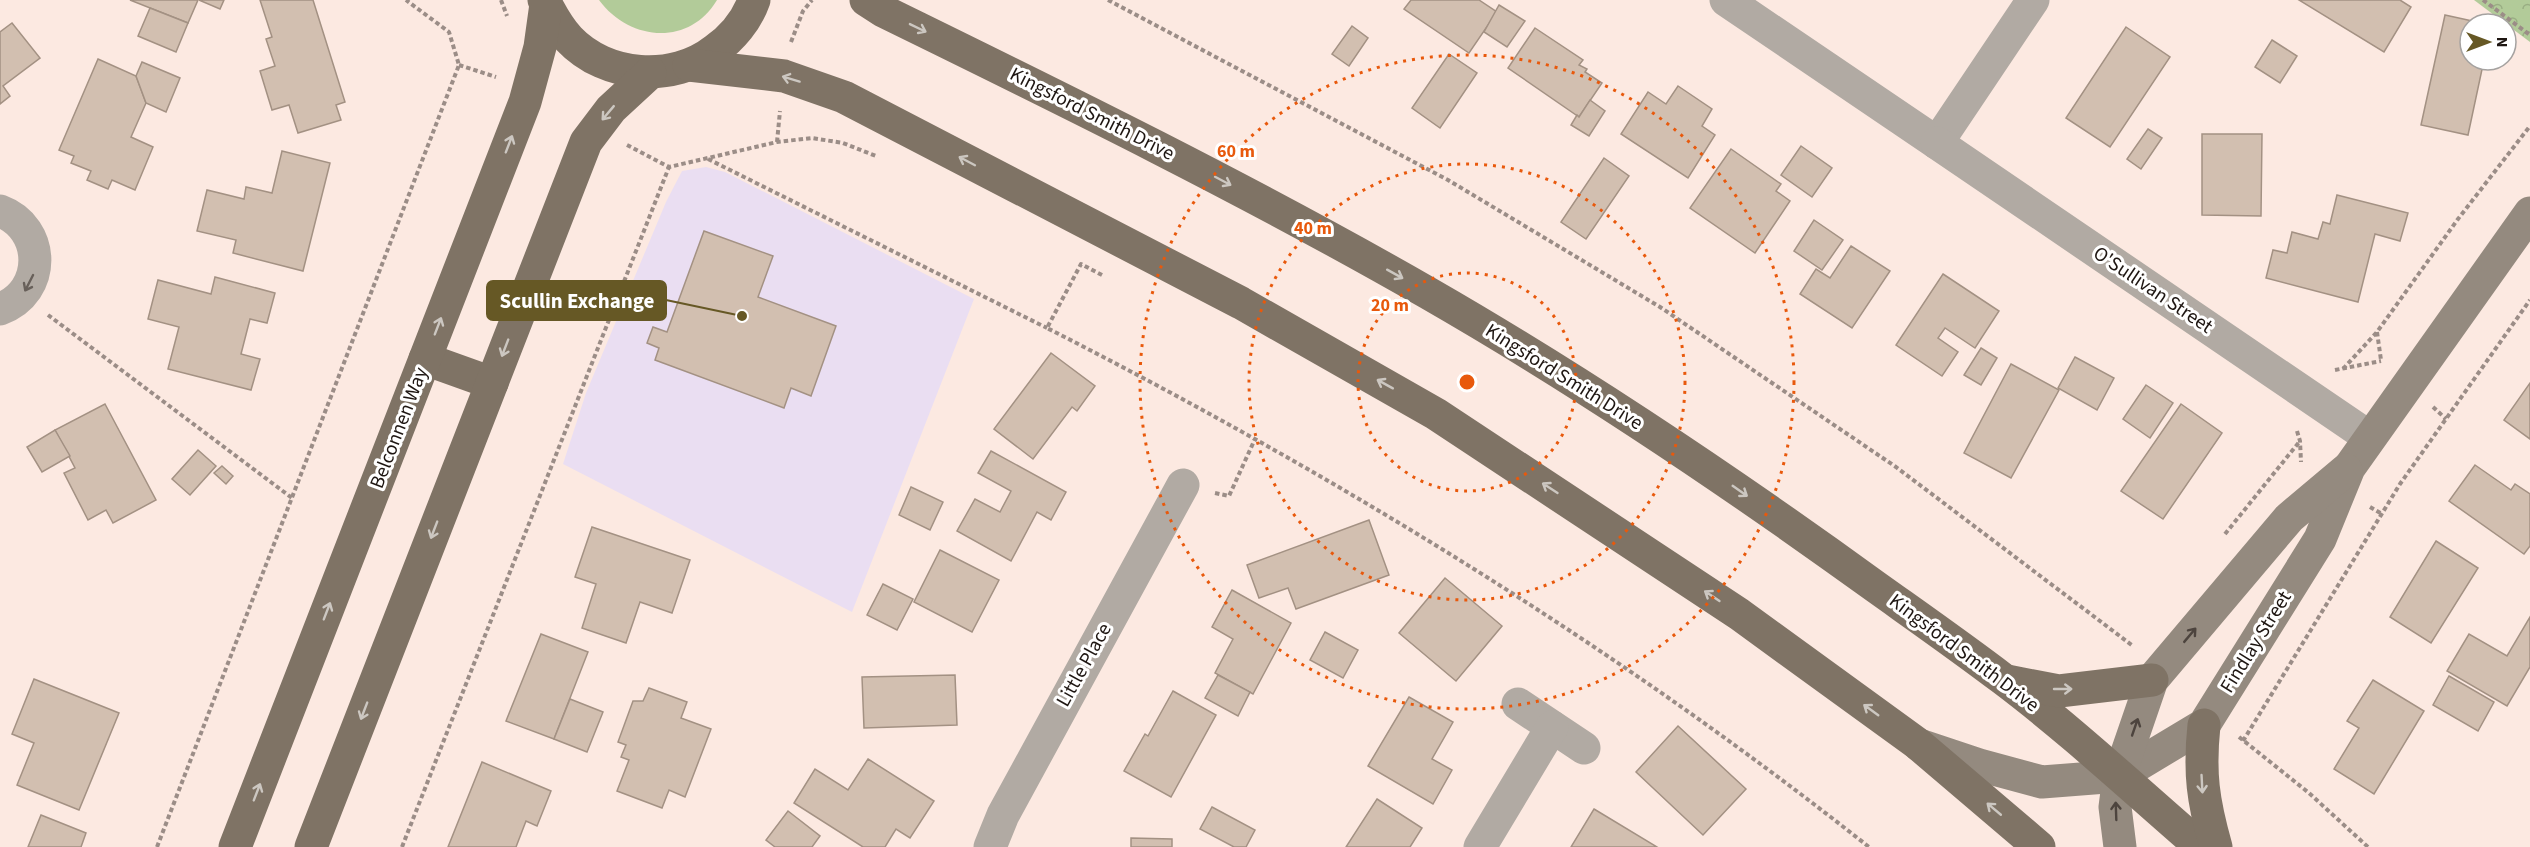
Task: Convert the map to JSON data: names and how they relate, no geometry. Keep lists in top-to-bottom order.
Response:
{
  "streets": {
    "main road": ["Kingsford Smith Drive", "Belconnen Way"],
    "street": ["O'Sullivan Street", "Findlay Street", "Little Place"]
  },
  "crossings": [
    ["Kingsford Smith Drive", "Findlay Street"],
    ["O'Sullivan Street", "Findlay Street"]
  ],
  "places": ["Scullin Exchange"],
  "north": "right",
  "rings": ["60 m", "40 m", "20 m"]
}
